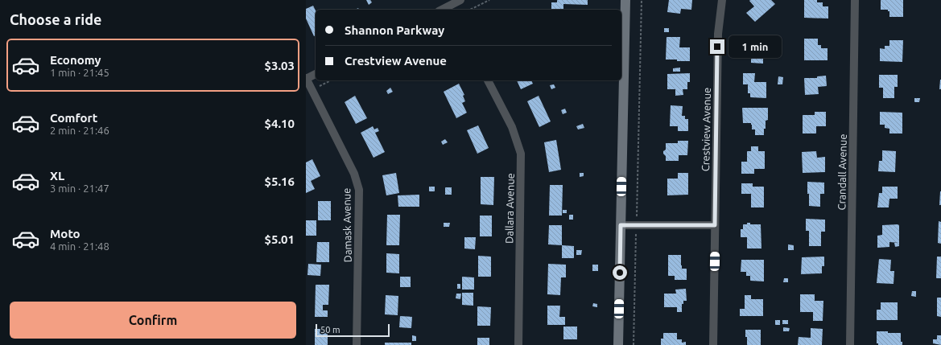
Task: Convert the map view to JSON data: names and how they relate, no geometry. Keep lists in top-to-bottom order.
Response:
{
  "streets": {
    "street": [
      "Crestview Avenue",
      "Crandall Avenue",
      "Dallara Avenue",
      "Damask Avenue"
    ]
  },
  "scale_bar": "50 m",
  "page": {
    "heading": "Choose a ride",
    "banner": ["Shannon Parkway", "Crestview Avenue"],
    "bubble": "1 min",
    "list": [
      {
        "name": "Economy",
        "note": "1 min · 21:45",
        "value": "$3.03"
      },
      {
        "name": "Comfort",
        "note": "2 min · 21:46",
        "value": "$4.10"
      },
      {
        "name": "XL",
        "note": "3 min · 21:47",
        "value": "$5.16"
      },
      {
        "name": "Moto",
        "note": "4 min · 21:48",
        "value": "$5.01"
      }
    ],
    "buttons": "Confirm",
    "scale": "50 m"
  }
}
